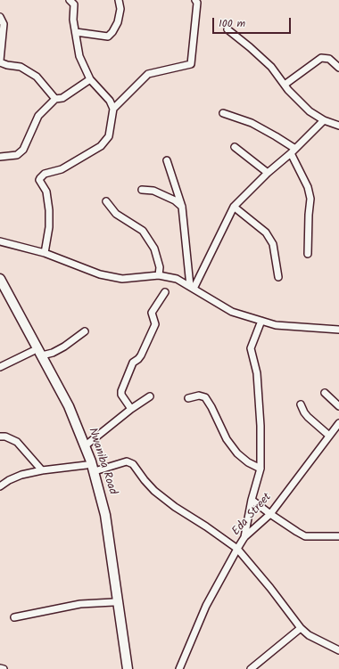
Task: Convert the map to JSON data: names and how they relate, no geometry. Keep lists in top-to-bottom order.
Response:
{
  "streets": {
    "main road": ["Nwaniba Road"],
    "street": ["Eda Street"]
  },
  "scale_bar": "100 m"
}
